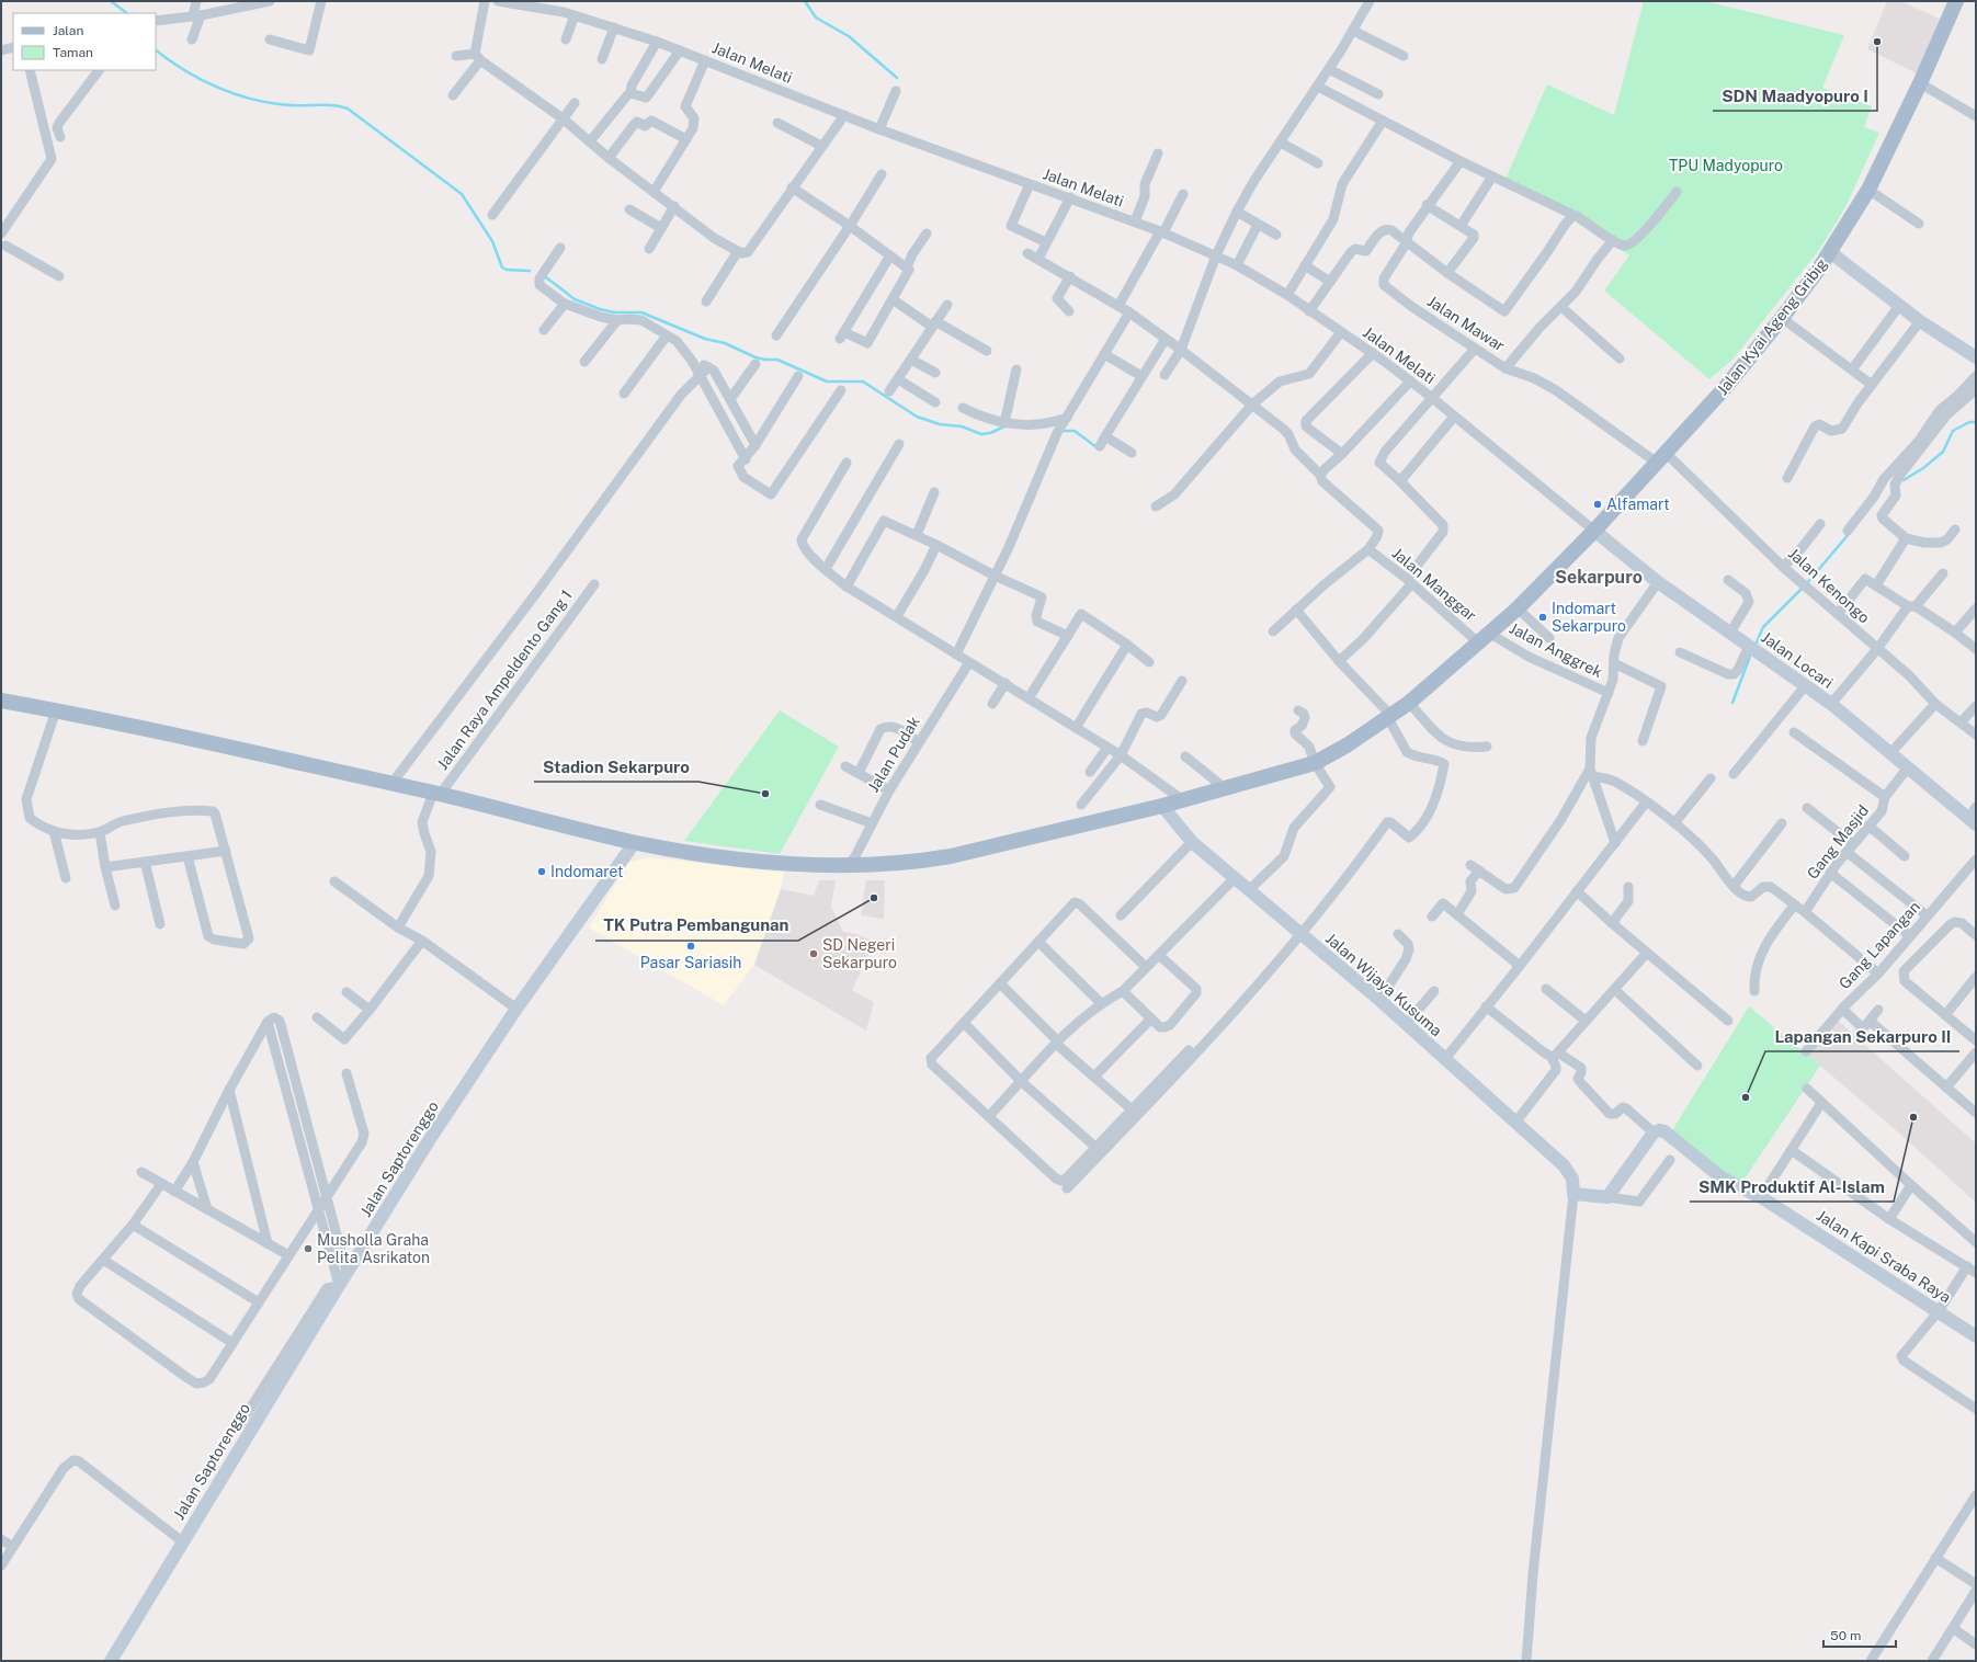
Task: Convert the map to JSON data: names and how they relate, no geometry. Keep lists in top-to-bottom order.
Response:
{
  "streets": {
    "main road": ["Jalan Kyai Ageng Gribig"],
    "street": [
      "Jalan Melati",
      "Jalan Mawar",
      "Jalan Manggar",
      "Jalan Kenongo",
      "Jalan Anggrek",
      "Jalan Locari",
      "Jalan Raya Ampeldento Gang 1",
      "Jalan Pudak",
      "Gang Masjid",
      "Gang Lapangan",
      "Jalan Wijaya Kusuma",
      "Jalan Saptorenggo",
      "Jalan Kapi Sraba Raya"
    ]
  },
  "crossings": [
    ["Jalan Melati", "Jalan Kyai Ageng Gribig"],
    ["Jalan Melati", "Jalan Locari"],
    ["Jalan Mawar", "Jalan Kyai Ageng Gribig"],
    ["Jalan Mawar", "Jalan Kenongo"],
    ["Jalan Kyai Ageng Gribig", "Jalan Manggar"],
    ["Jalan Kyai Ageng Gribig", "Jalan Kenongo"],
    ["Jalan Kyai Ageng Gribig", "Jalan Anggrek"],
    ["Jalan Kyai Ageng Gribig", "Jalan Locari"],
    ["Jalan Kyai Ageng Gribig", "Jalan Raya Ampeldento Gang 1"],
    ["Jalan Kyai Ageng Gribig", "Jalan Pudak"],
    ["Jalan Kyai Ageng Gribig", "Jalan Wijaya Kusuma"],
    ["Jalan Kyai Ageng Gribig", "Jalan Saptorenggo"],
    ["Jalan Manggar", "Jalan Anggrek"],
    ["Jalan Locari", "Gang Masjid"]
  ],
  "districts": ["Sekarpuro"],
  "parks": ["TPU Madyopuro"],
  "places": [
    "SDN Maadyopuro I",
    "Alfamart",
    "Indomart Sekarpuro",
    "Stadion Sekarpuro",
    "Indomaret",
    "TK Putra Pembangunan",
    "Pasar Sariasih",
    "SD Negeri Sekarpuro",
    "Lapangan Sekarpuro II",
    "SMK Produktif Al-Islam",
    "Musholla Graha Pelita Asrikaton"
  ],
  "legend": ["Jalan", "Taman"],
  "scale_bar": "50 m"
}
